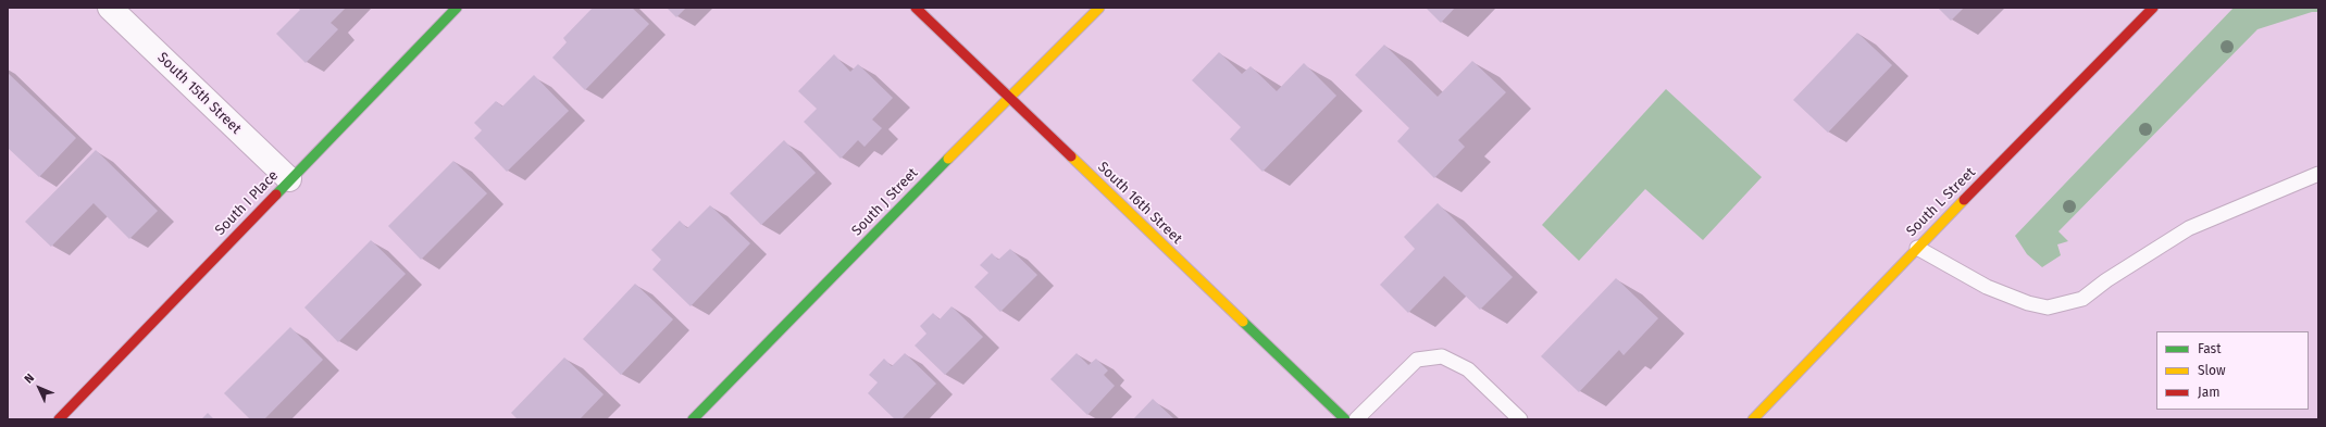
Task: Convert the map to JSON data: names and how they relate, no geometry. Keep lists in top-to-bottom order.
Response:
{
  "streets": {
    "street": [
      "South 15th Street",
      "South J Street",
      "South L Street",
      "South I Place",
      "South 16th Street"
    ]
  },
  "crossings": [
    ["South 15th Street", "South I Place"],
    ["South J Street", "South 16th Street"]
  ],
  "legend": ["Fast", "Slow", "Jam"],
  "north": "top left"
}
